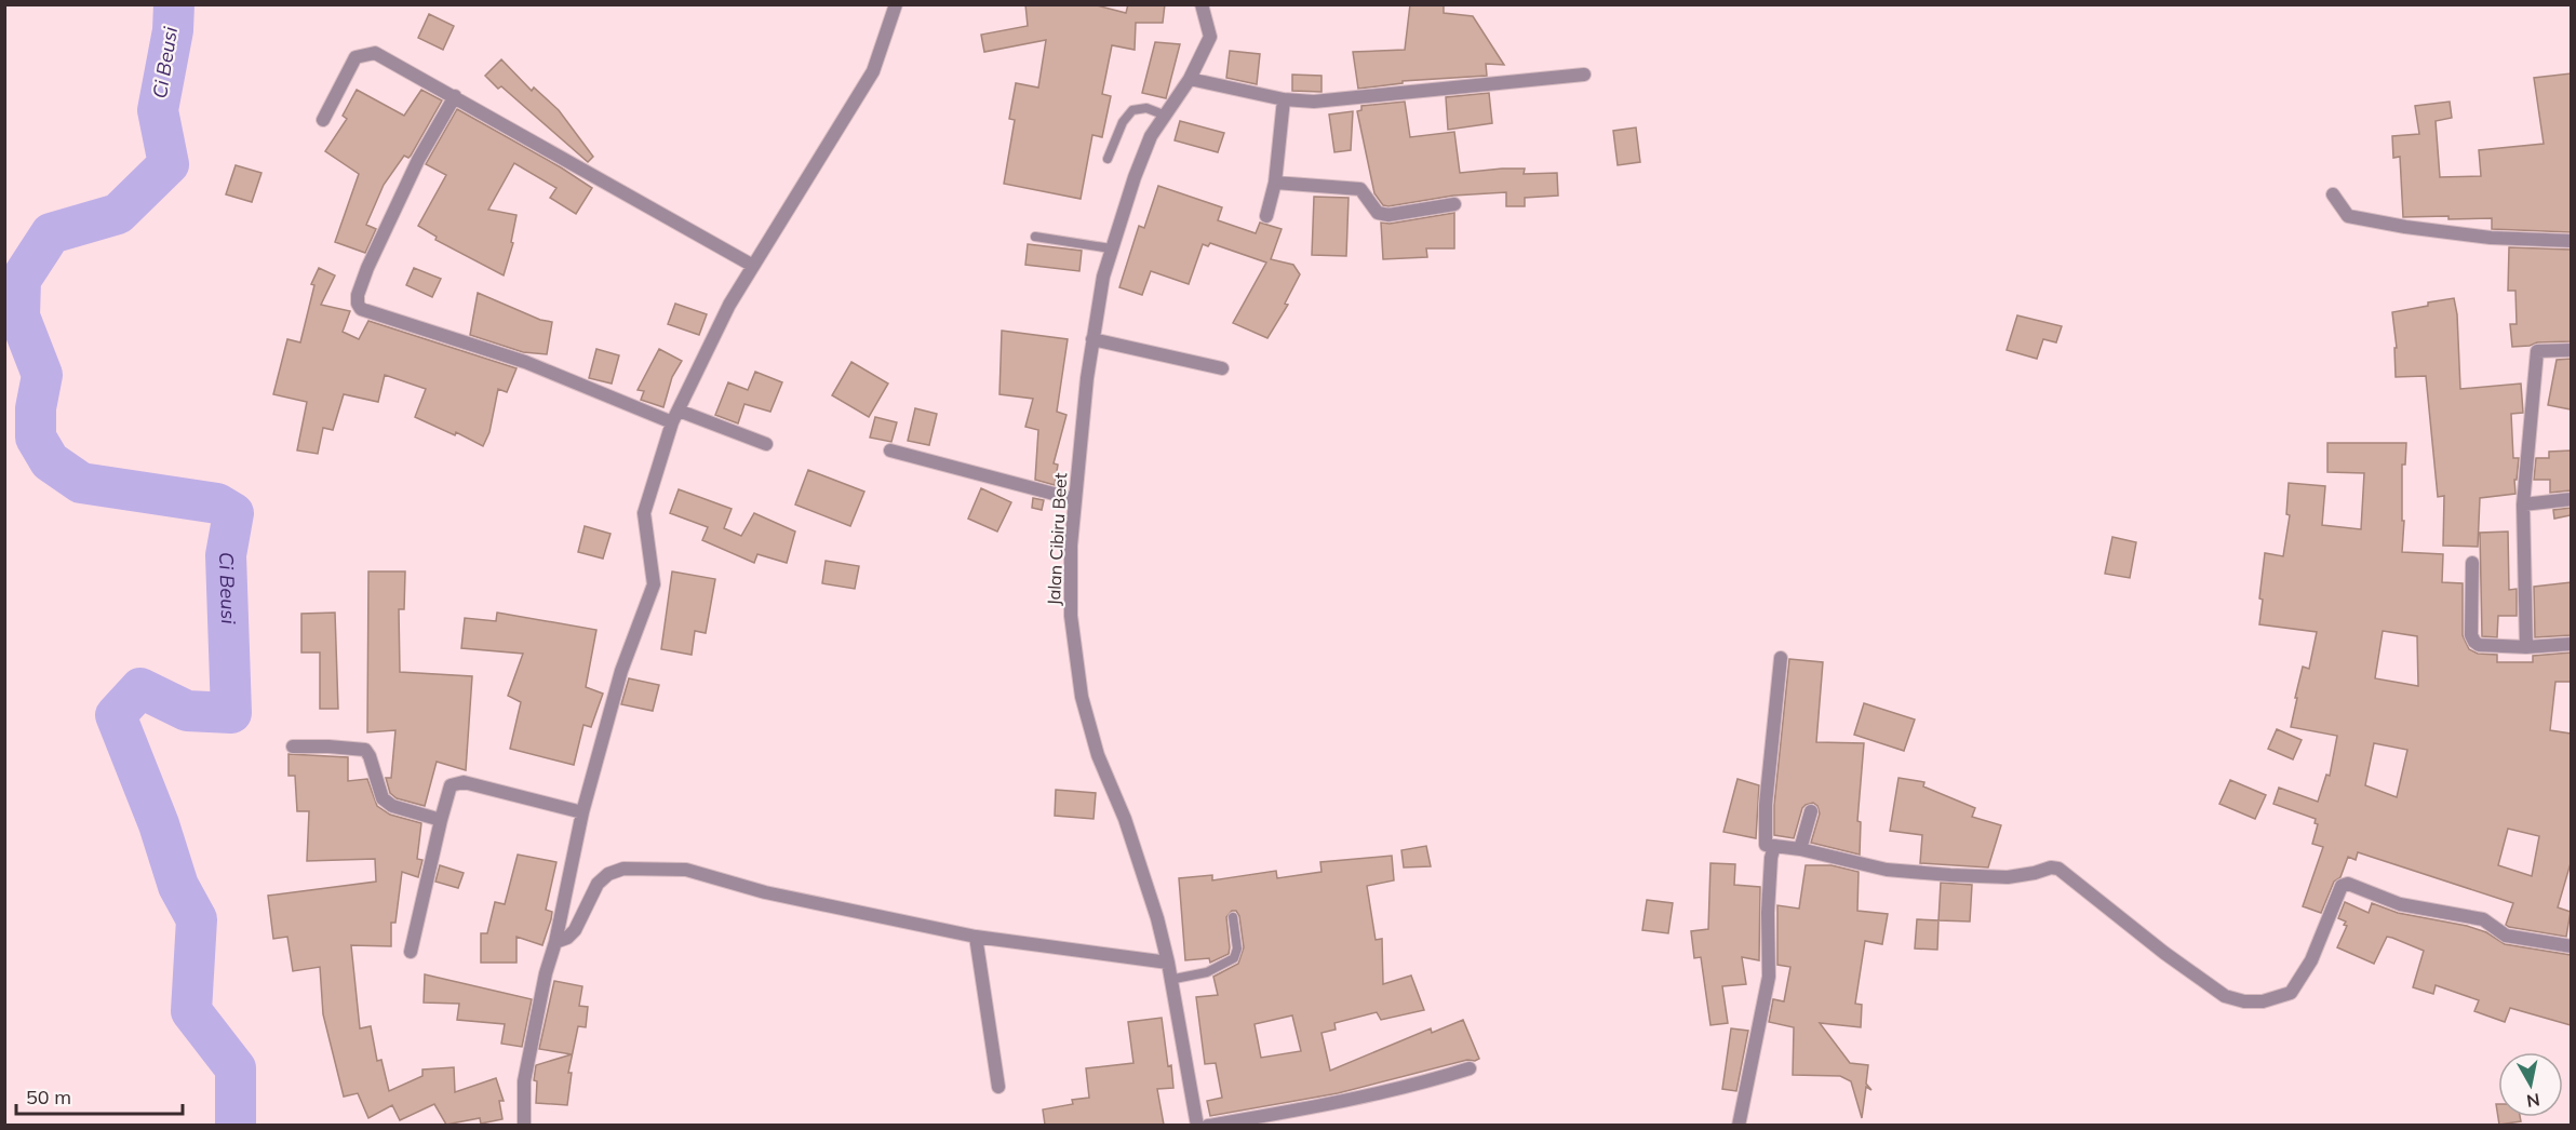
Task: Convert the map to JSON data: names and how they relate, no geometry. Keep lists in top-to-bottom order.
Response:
{
  "streets": {
    "street": ["Jalan Cibiru Beet"]
  },
  "water": ["Ci Beusi"],
  "scale_bar": "50 m",
  "north": "bottom"
}
